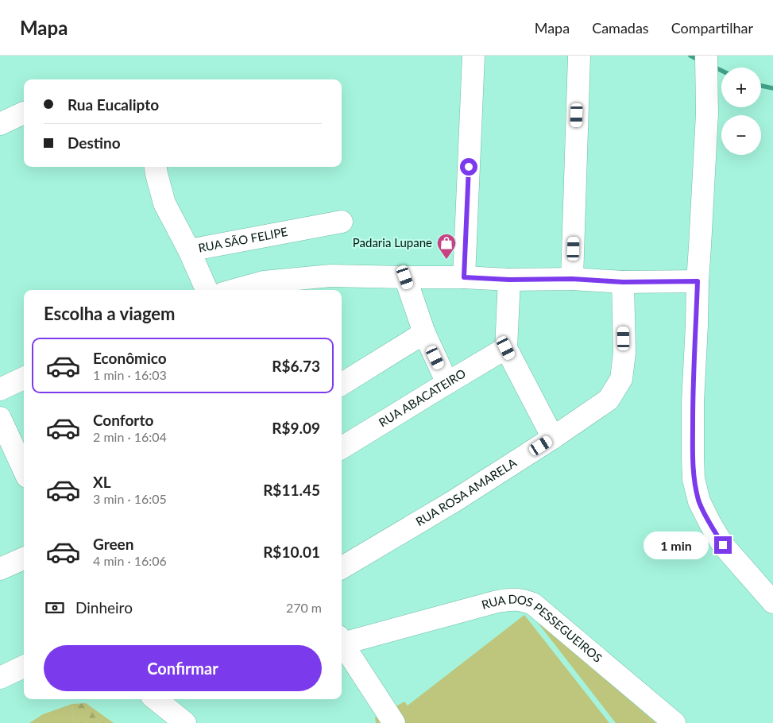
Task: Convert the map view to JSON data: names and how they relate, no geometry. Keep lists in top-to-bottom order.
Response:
{
  "streets": {
    "street": [
      "RUA SÃO FELIPE",
      "RUA ABACATEIRO",
      "RUA ROSA AMARELA",
      "RUA DOS PESSEGUEIROS"
    ]
  },
  "places": {
    "shop": ["Padaria Lupane"]
  },
  "page": {
    "header": "Mapa",
    "nav": ["Mapa", "Camadas", "Compartilhar"],
    "map_buttons": ["+", "−"],
    "banner": ["Rua Eucalipto", "Destino"],
    "heading": "Escolha a viagem",
    "list": [
      {
        "name": "Econômico",
        "note": "1 min · 16:03",
        "value": "R$6.73"
      },
      {
        "name": "Conforto",
        "note": "2 min · 16:04",
        "value": "R$9.09"
      },
      {
        "name": "XL",
        "note": "3 min · 16:05",
        "value": "R$11.45"
      },
      {
        "name": "Green",
        "note": "4 min · 16:06",
        "value": "R$10.01"
      }
    ],
    "bubble": "1 min",
    "pay": ["Dinheiro", "270 m"],
    "buttons": "Confirmar"
  }
}
